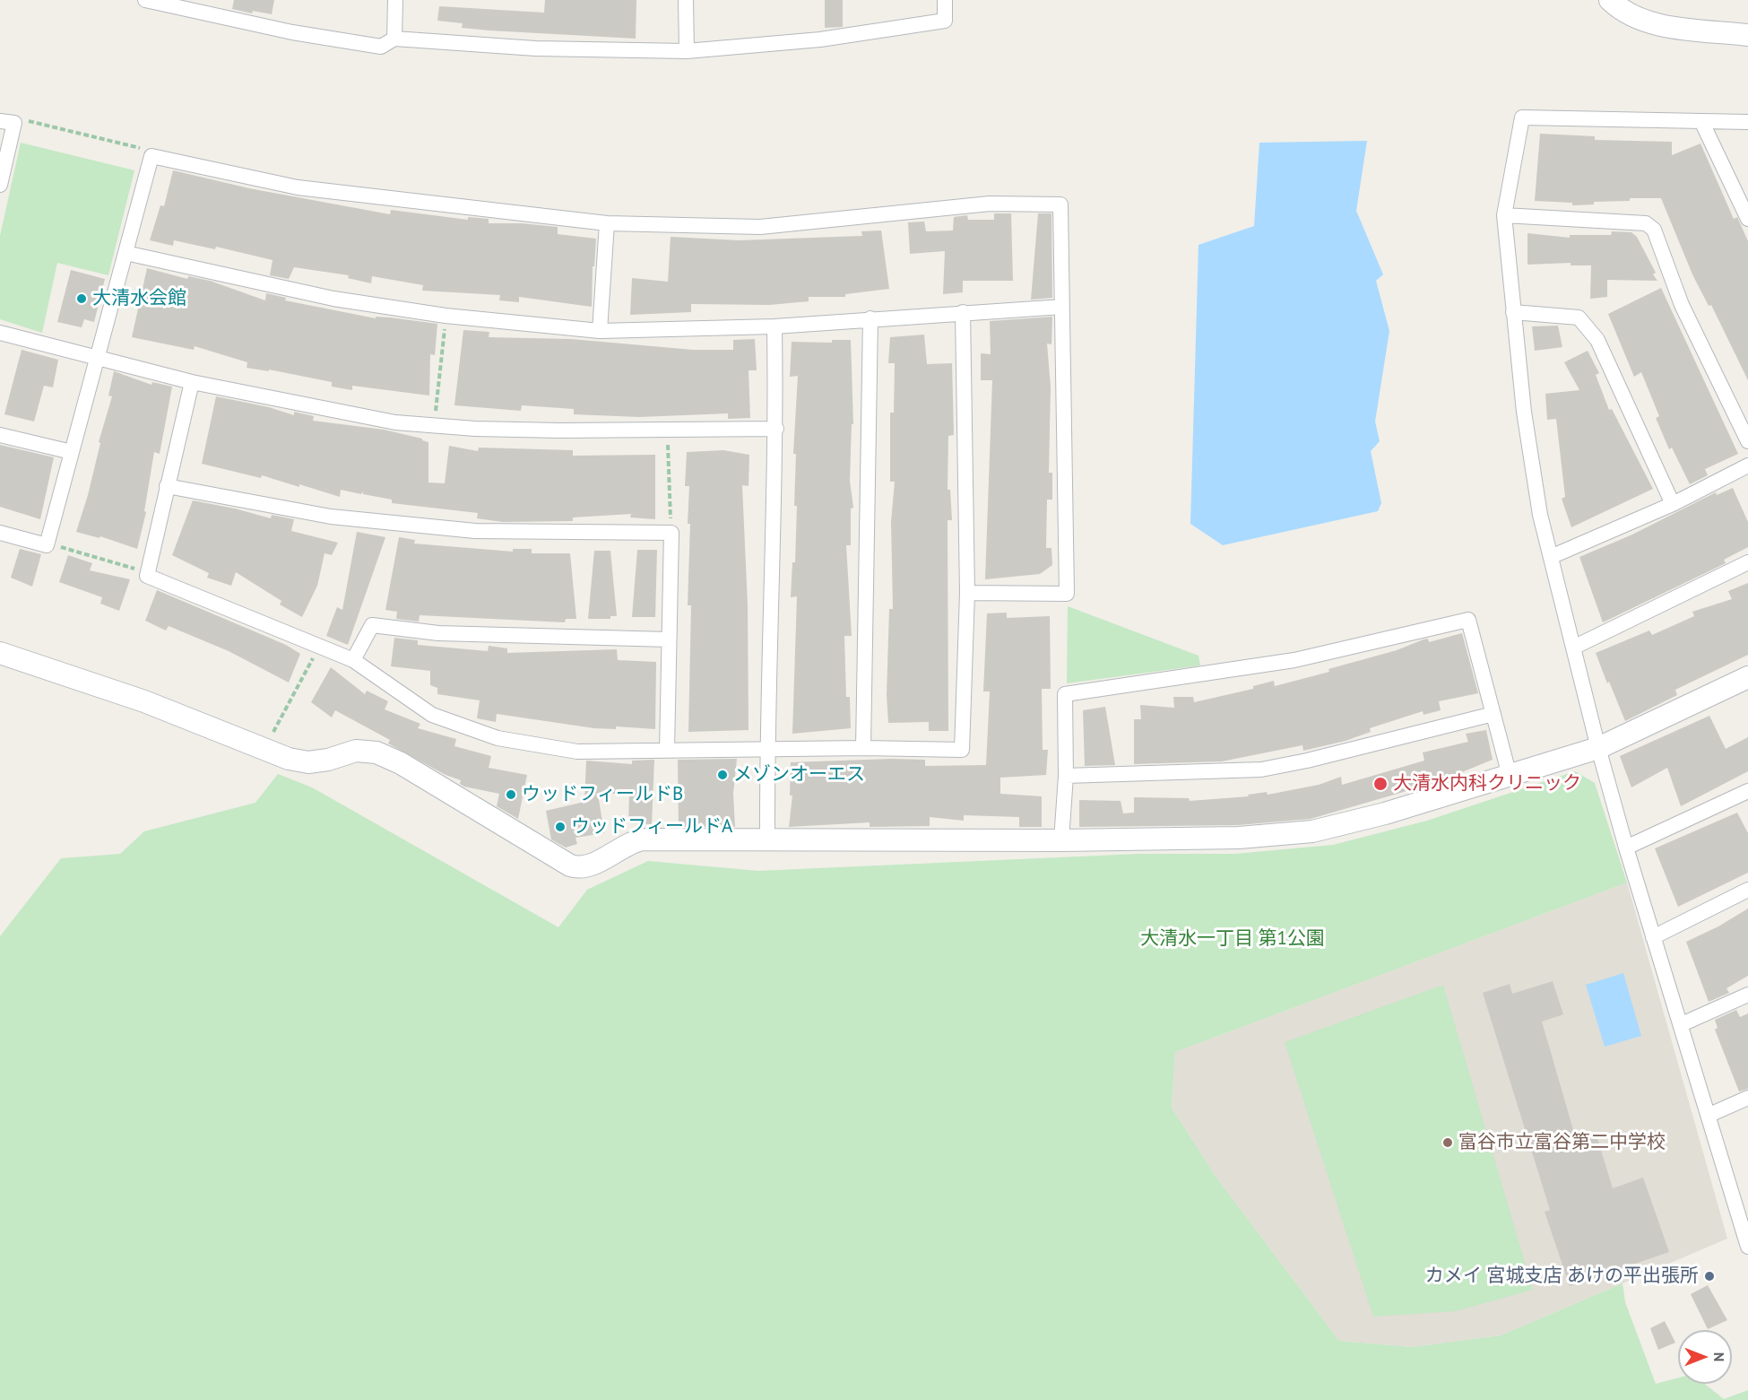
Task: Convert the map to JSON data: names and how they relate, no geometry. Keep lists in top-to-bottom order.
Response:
{
  "parks": ["大清水一丁目 第1公園"],
  "places": [
    "大清水会館",
    "メゾンオーエス",
    "大清水内科クリニック",
    "ウッドフィールドB",
    "ウッドフィールドA",
    "富谷市立富谷第二中学校",
    "カメイ 宮城支店 あけの平出張所"
  ],
  "north": "right"
}
